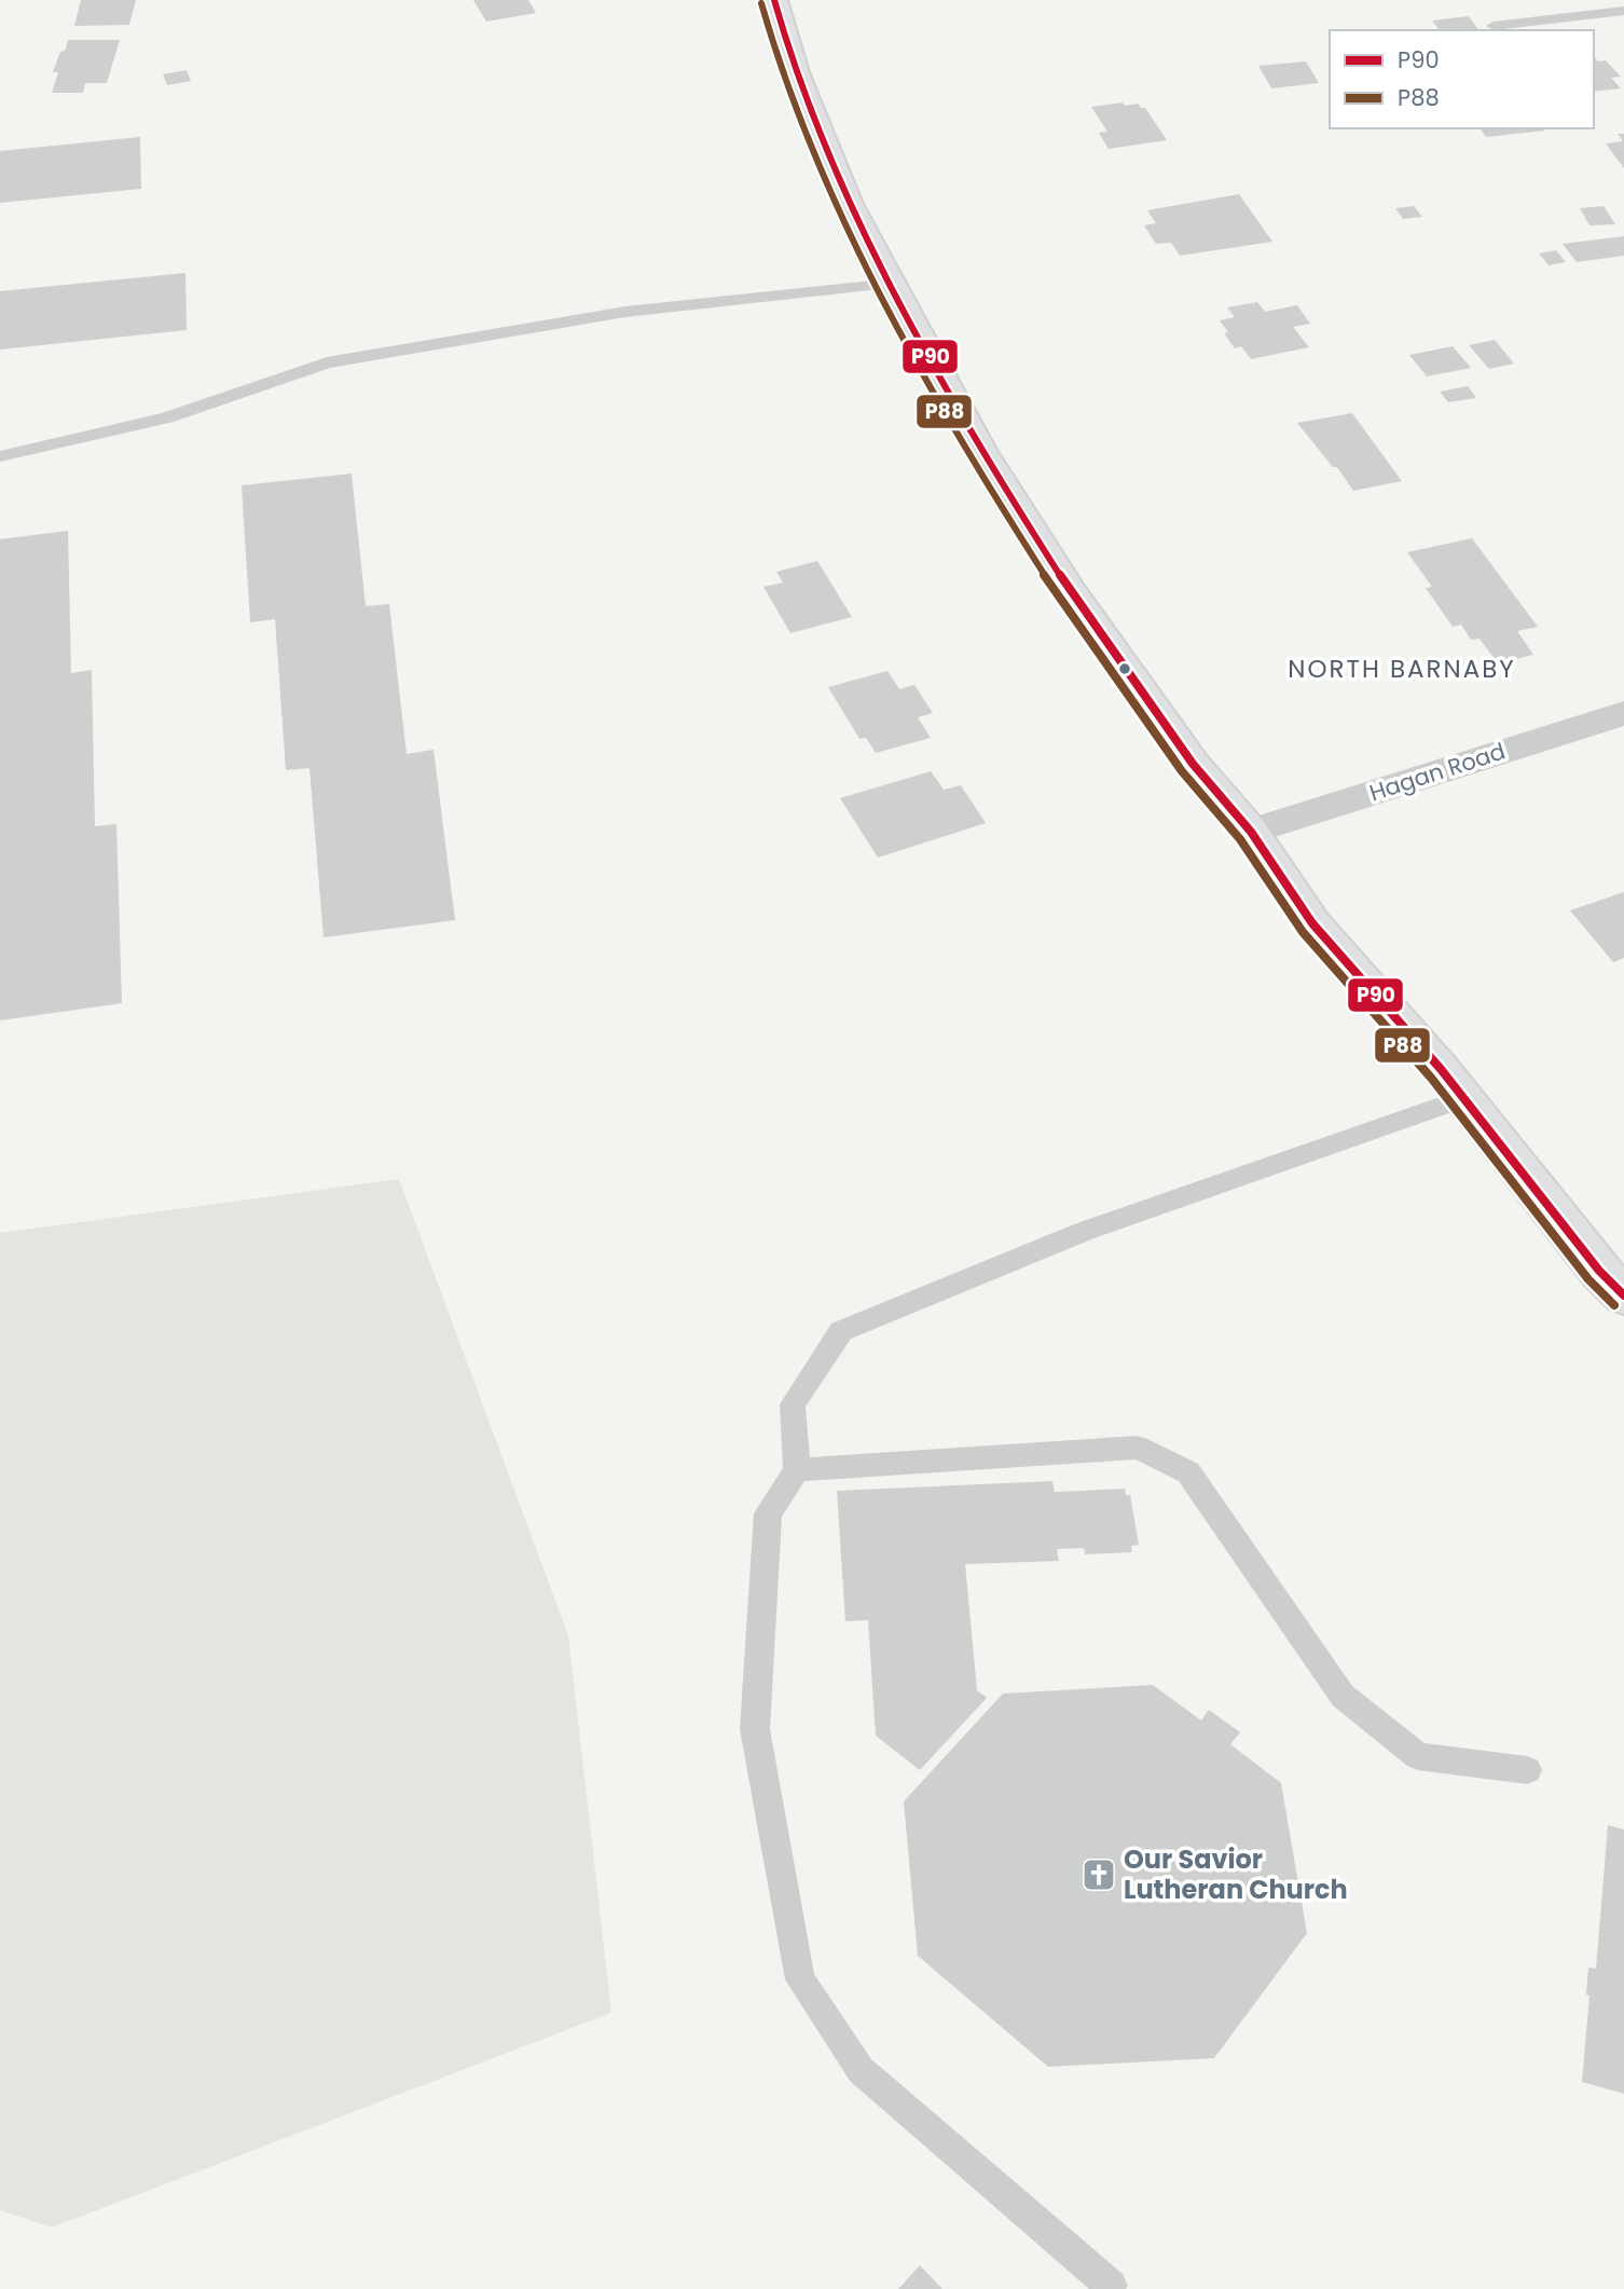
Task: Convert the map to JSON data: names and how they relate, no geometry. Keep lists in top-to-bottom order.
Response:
{
  "streets": {
    "street": ["Hagan Road"]
  },
  "districts": ["NORTH BARNABY"],
  "places": {
    "church": ["Our Savior Lutheran Church"]
  },
  "lines": ["transit line P90", "transit line P88"],
  "legend": ["P90", "P88"]
}
